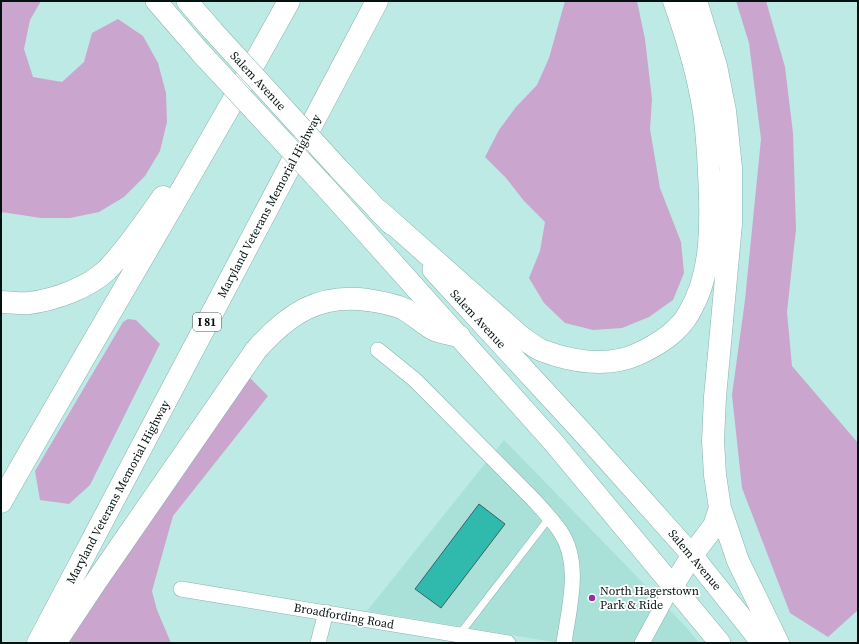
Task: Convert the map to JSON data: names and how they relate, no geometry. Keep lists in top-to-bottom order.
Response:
{
  "streets": {
    "highway": ["Maryland Veterans Memorial Highway", "I 81"],
    "main road": ["Salem Avenue"],
    "street": ["Broadfording Road"]
  },
  "places": ["North Hagerstown Park & Ride"]
}
